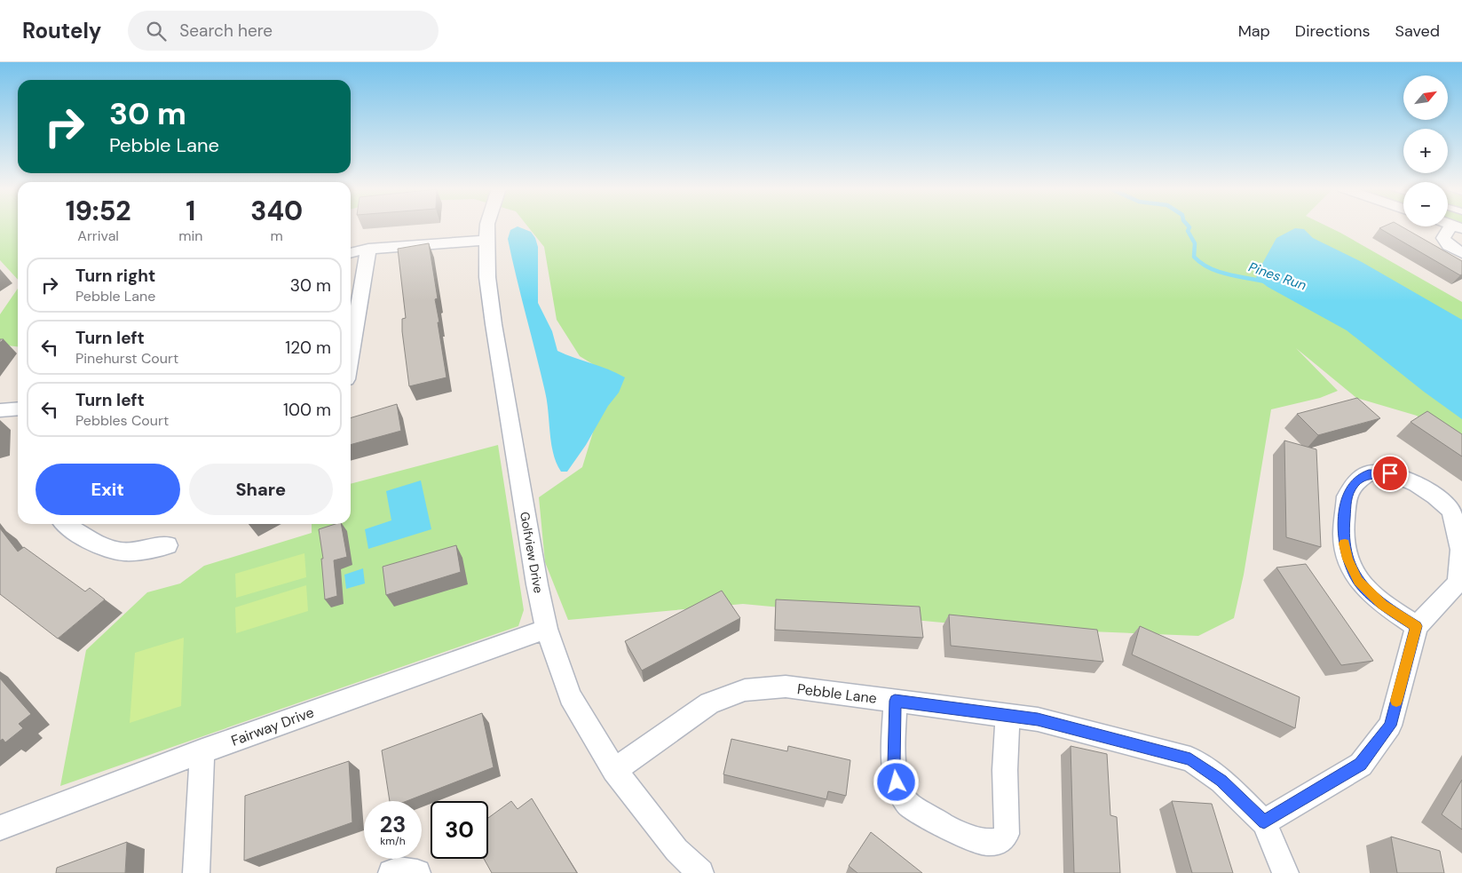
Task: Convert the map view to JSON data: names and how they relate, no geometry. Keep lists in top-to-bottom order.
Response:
{
  "streets": {
    "street": ["Golfview Drive", "Pebble Lane", "Fairway Drive"]
  },
  "crossings": [
    ["Golfview Drive", "Pebble Lane"],
    ["Golfview Drive", "Fairway Drive"]
  ],
  "water": ["Pines Run"],
  "north": "top right",
  "page": {
    "header": "Routely",
    "search": "Search here",
    "nav": ["Map", "Directions", "Saved"],
    "map_buttons": ["+", "−"],
    "turn": ["30 m", "Pebble Lane"],
    "eta": [
      "19:52",
      "Arrival",
      "1",
      "min",
      "340",
      "m"
    ],
    "list": [
      {
        "name": "Turn right",
        "note": "Pebble Lane",
        "value": "30 m"
      },
      {
        "name": "Turn left",
        "note": "Pinehurst Court",
        "value": "120 m"
      },
      {
        "name": "Turn left",
        "note": "Pebbles Court",
        "value": "100 m"
      }
    ],
    "buttons": ["Exit", "Share"],
    "speed": "23 km/h",
    "limit": "30"
  }
}
